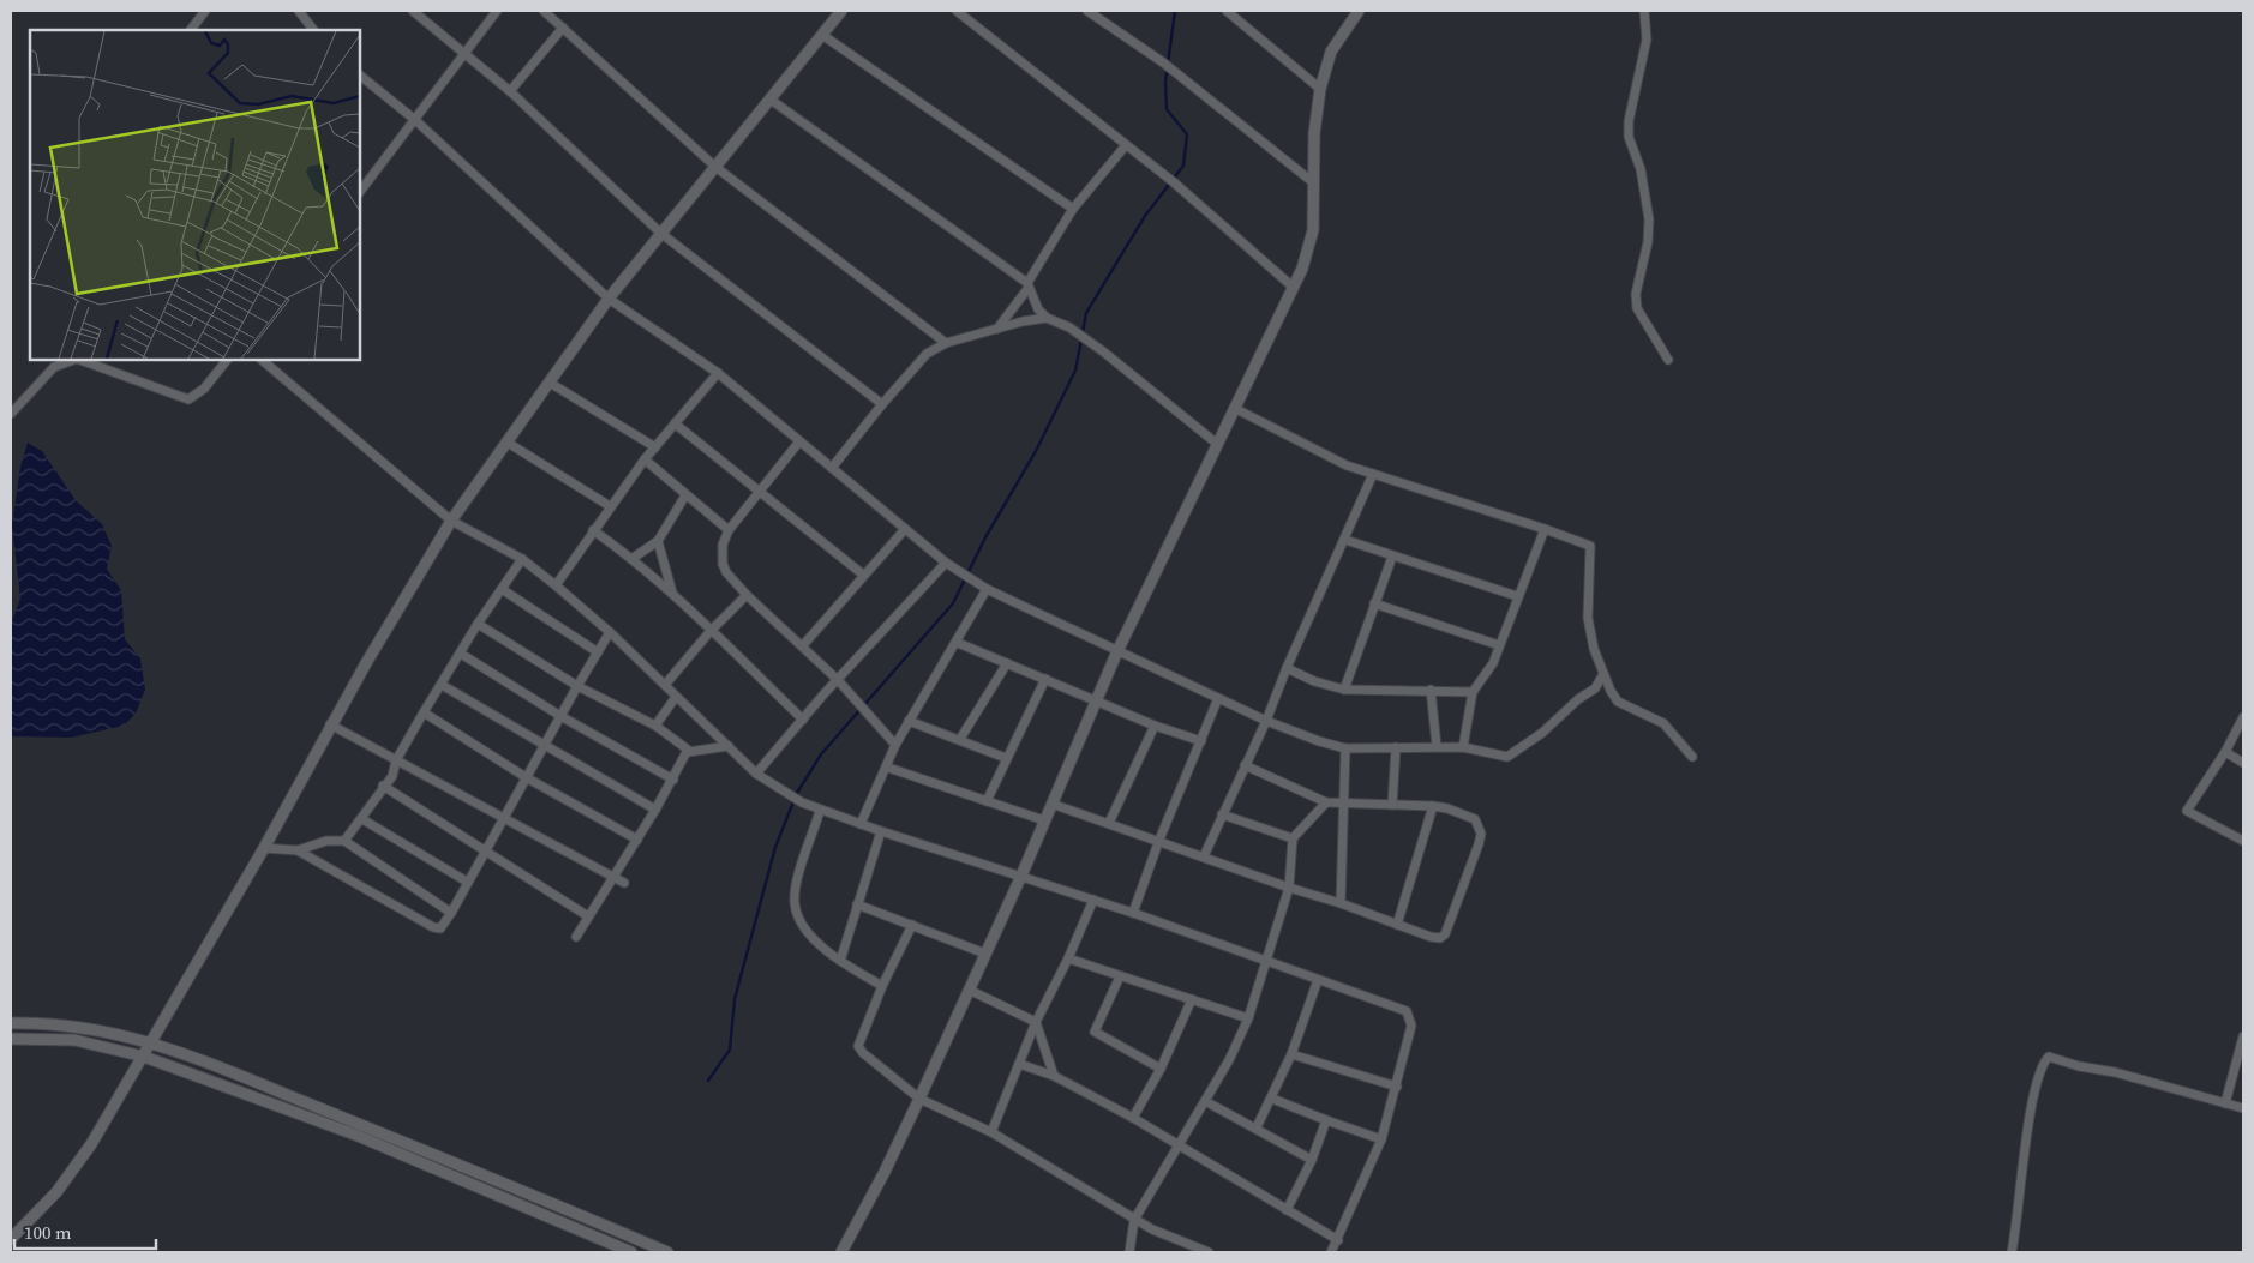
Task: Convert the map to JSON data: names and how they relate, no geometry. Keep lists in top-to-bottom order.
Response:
{
  "scale_bar": "100 m"
}
